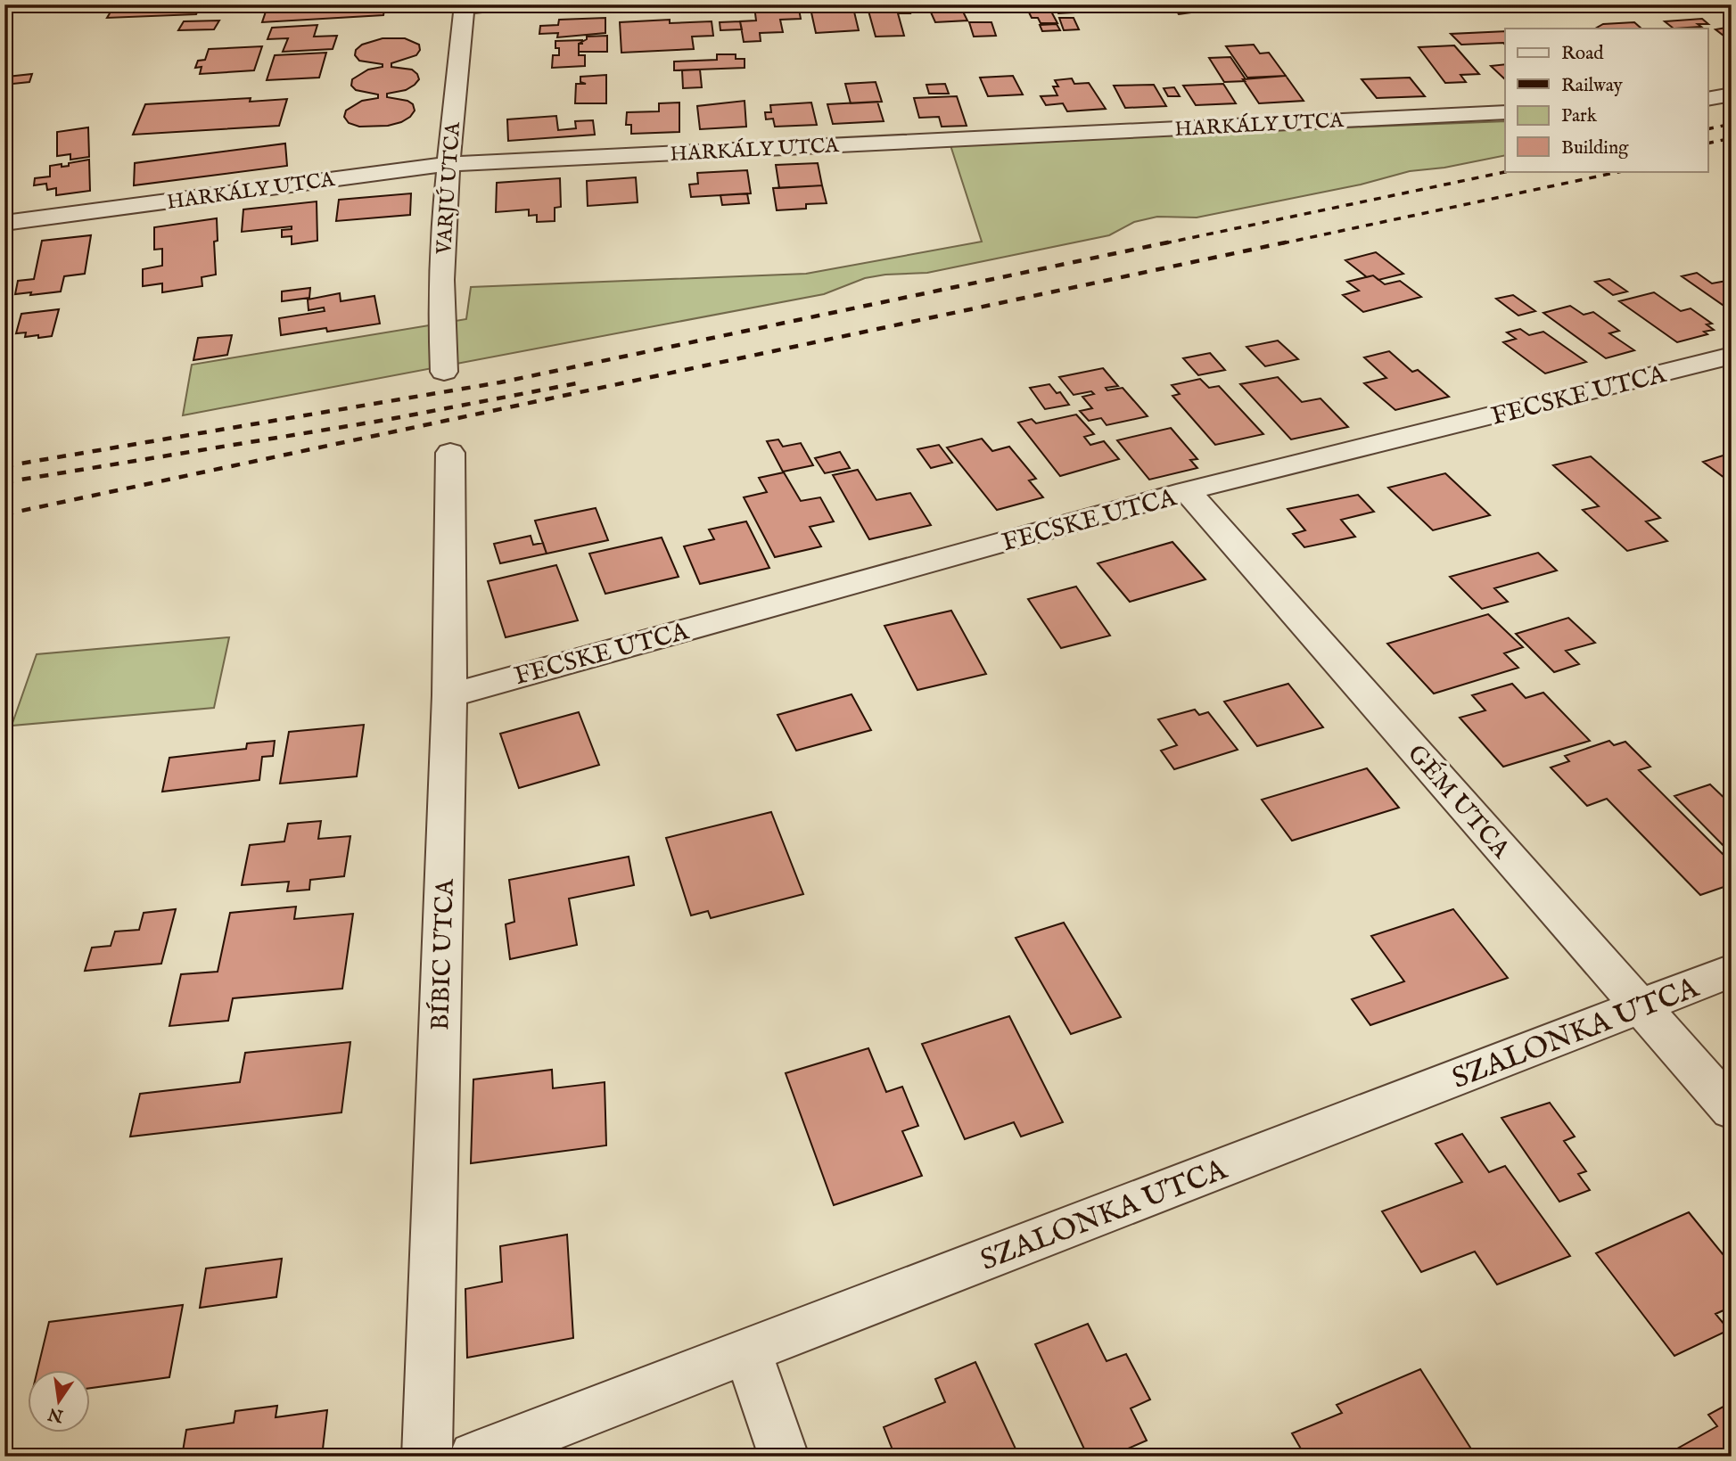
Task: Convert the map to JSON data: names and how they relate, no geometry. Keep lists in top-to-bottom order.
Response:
{
  "streets": {
    "street": [
      "HARKÁLY UTCA",
      "VARJÚ UTCA",
      "FECSKE UTCA",
      "GÉM UTCA",
      "BÍBIC UTCA",
      "SZALONKA UTCA"
    ]
  },
  "crossings": [
    ["HARKÁLY UTCA", "VARJÚ UTCA"],
    ["FECSKE UTCA", "GÉM UTCA"],
    ["FECSKE UTCA", "BÍBIC UTCA"],
    ["GÉM UTCA", "SZALONKA UTCA"]
  ],
  "legend": [
    "Road",
    "Railway",
    "Park",
    "Building"
  ],
  "north": "bottom"
}
